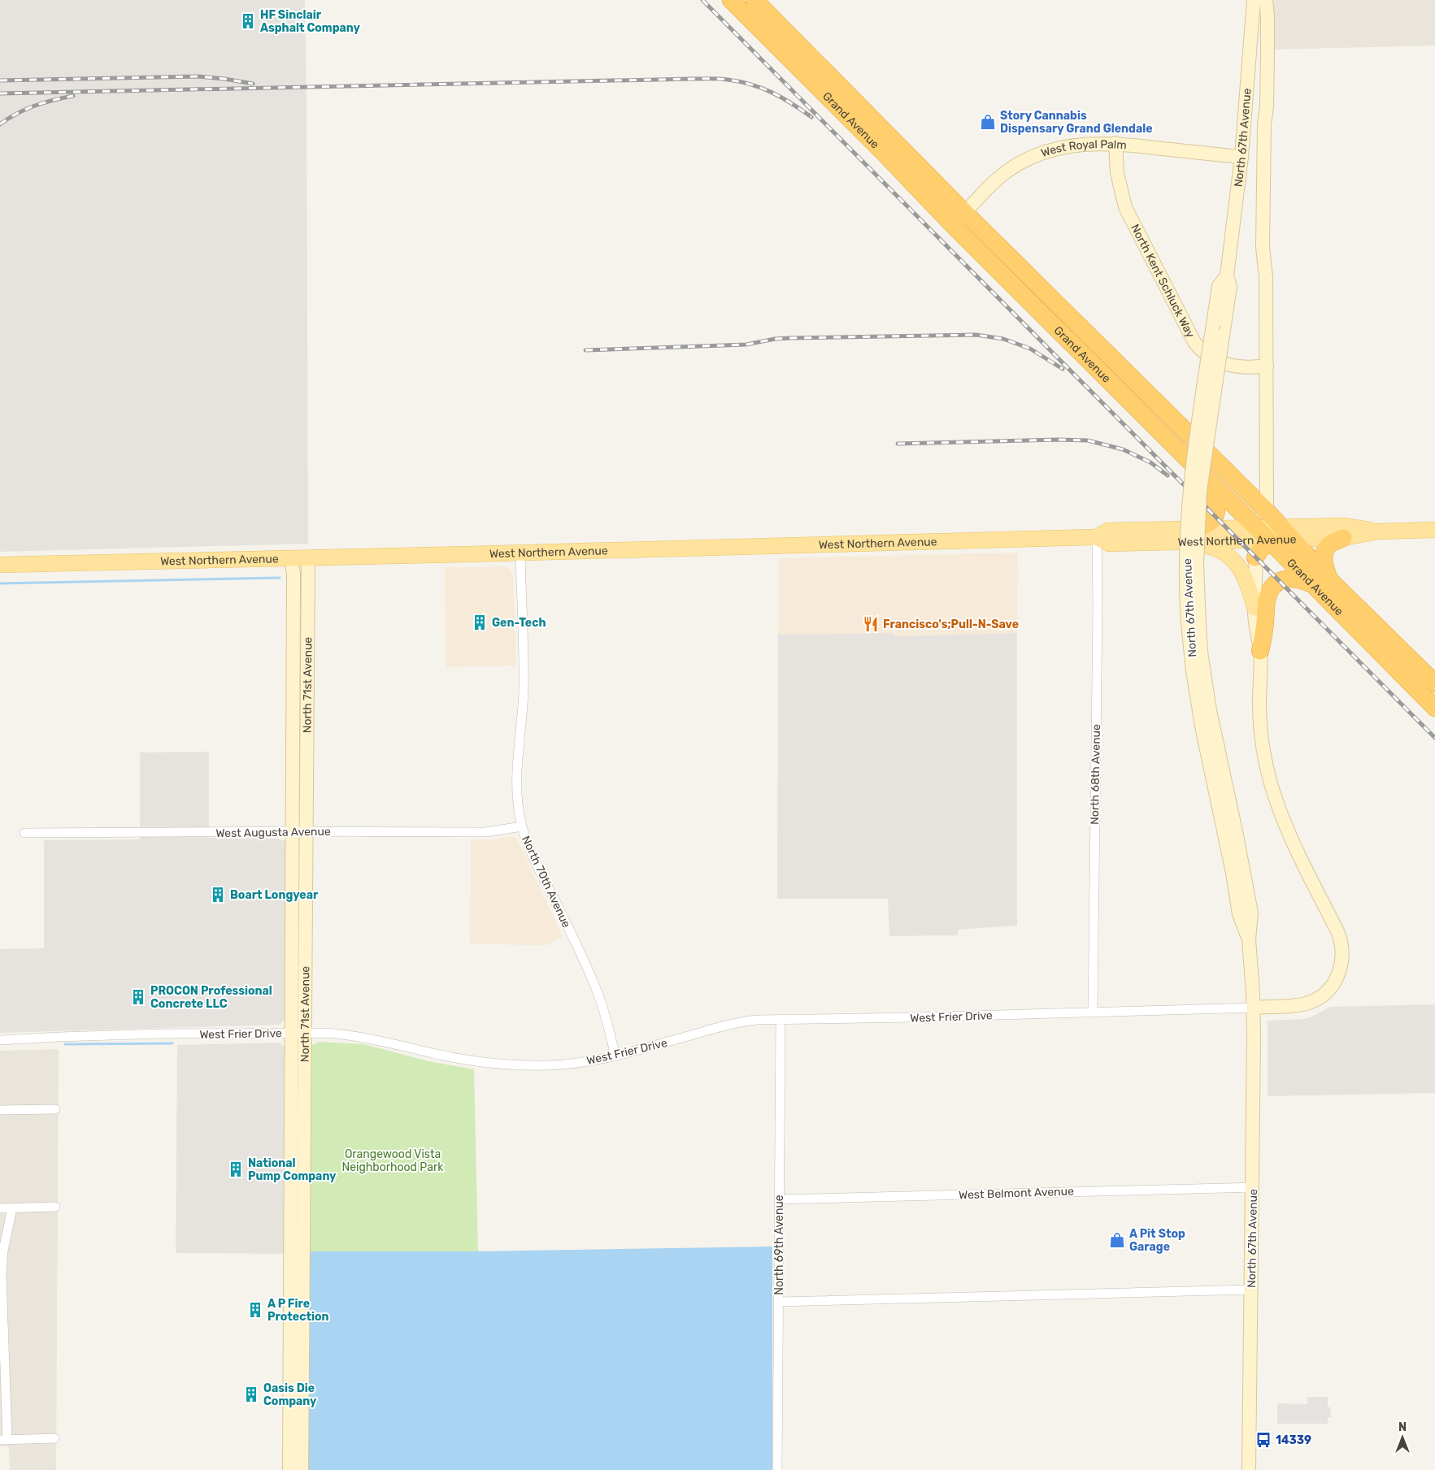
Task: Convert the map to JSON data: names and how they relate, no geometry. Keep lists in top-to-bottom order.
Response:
{
  "streets": {
    "highway": ["Grand Avenue"],
    "main road": [
      "North 67th Avenue",
      "West Royal Palm",
      "North Kent Schluck Way",
      "West Northern Avenue",
      "North 71st Avenue"
    ],
    "street": [
      "North 68th Avenue",
      "West Augusta Avenue",
      "North 70th Avenue",
      "West Frier Drive",
      "West Belmont Avenue",
      "North 69th Avenue"
    ]
  },
  "crossings": [
    ["Grand Avenue", "North 67th Avenue"],
    ["Grand Avenue", "West Royal Palm"],
    ["Grand Avenue", "West Northern Avenue"],
    ["North 67th Avenue", "West Royal Palm"],
    ["North 67th Avenue", "North Kent Schluck Way"],
    ["North 67th Avenue", "West Frier Drive"],
    ["North 67th Avenue", "West Belmont Avenue"],
    ["West Royal Palm", "North Kent Schluck Way"],
    ["West Northern Avenue", "North 71st Avenue"],
    ["West Northern Avenue", "North 68th Avenue"],
    ["West Northern Avenue", "North 70th Avenue"],
    ["North 71st Avenue", "West Augusta Avenue"],
    ["North 71st Avenue", "West Frier Drive"],
    ["North 68th Avenue", "West Frier Drive"],
    ["West Augusta Avenue", "North 70th Avenue"],
    ["North 70th Avenue", "West Frier Drive"],
    ["West Frier Drive", "North 69th Avenue"],
    ["West Belmont Avenue", "North 69th Avenue"]
  ],
  "parks": ["Orangewood Vista Neighborhood Park"],
  "places": {
    "building": [
      "HF Sinclair Asphalt Company",
      "Gen-Tech",
      "Boart Longyear",
      "PROCON Professional Concrete LLC",
      "National Pump Company",
      "A P Fire Protection",
      "Oasis Die Company"
    ],
    "shop": ["Story Cannabis Dispensary Grand Glendale", "A Pit Stop Garage"],
    "restaurant": ["Francisco's;Pull-N-Save"],
    "bus stop": ["14339"]
  },
  "north": "top"
}
